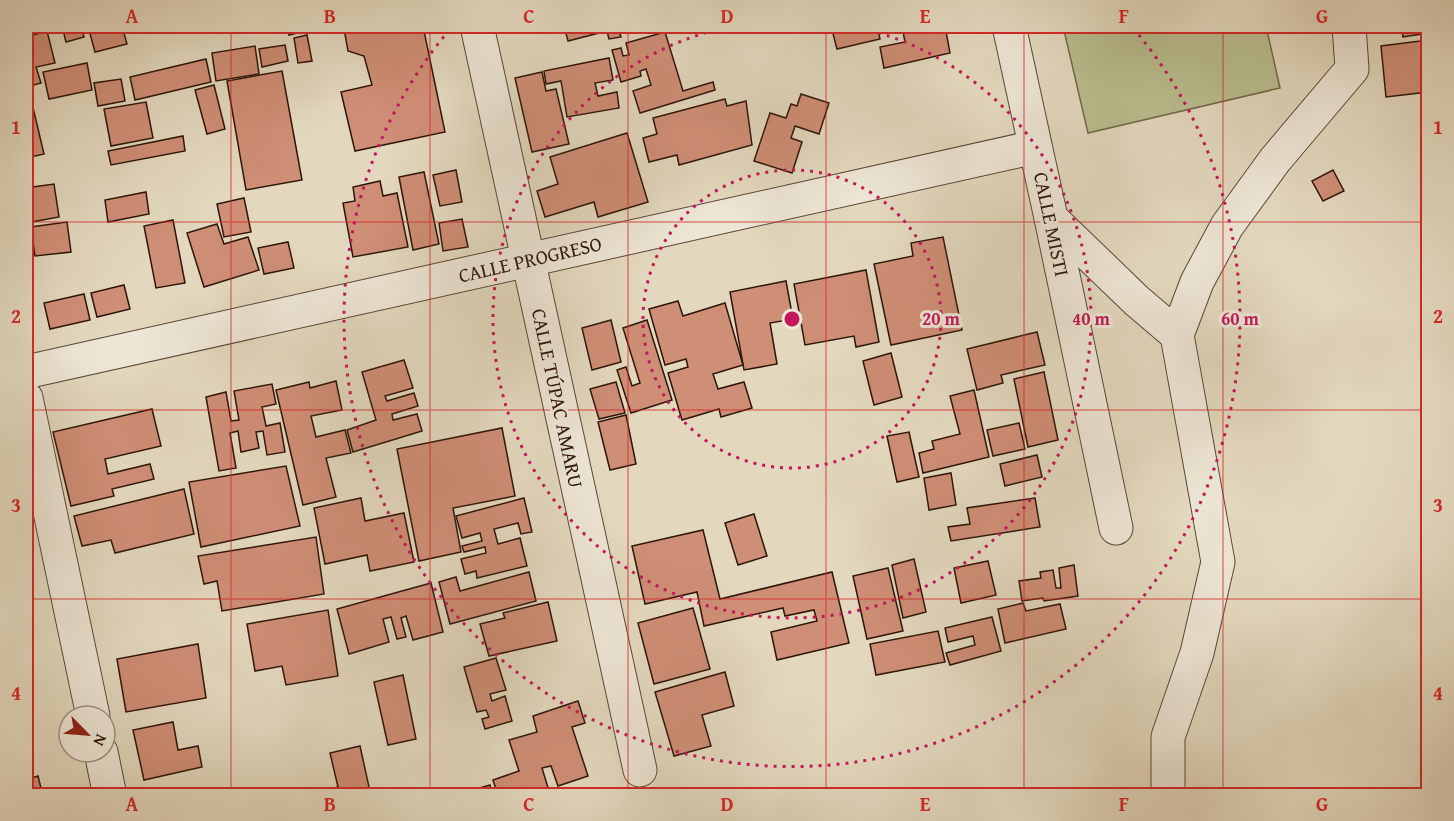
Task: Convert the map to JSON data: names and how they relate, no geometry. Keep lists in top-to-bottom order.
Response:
{
  "streets": {
    "street": ["CALLE MISTI", "CALLE PROGRESO", "CALLE TÚPAC AMARU"]
  },
  "crossings": [
    ["CALLE MISTI", "CALLE PROGRESO"],
    ["CALLE PROGRESO", "CALLE TÚPAC AMARU"]
  ],
  "north": "bottom right",
  "grid": {
    "columns": [
      "A",
      "B",
      "C",
      "D",
      "E",
      "F",
      "G"
    ],
    "rows": [
      "1",
      "2",
      "3",
      "4"
    ]
  },
  "rings": ["20 m", "40 m", "60 m"]
}
